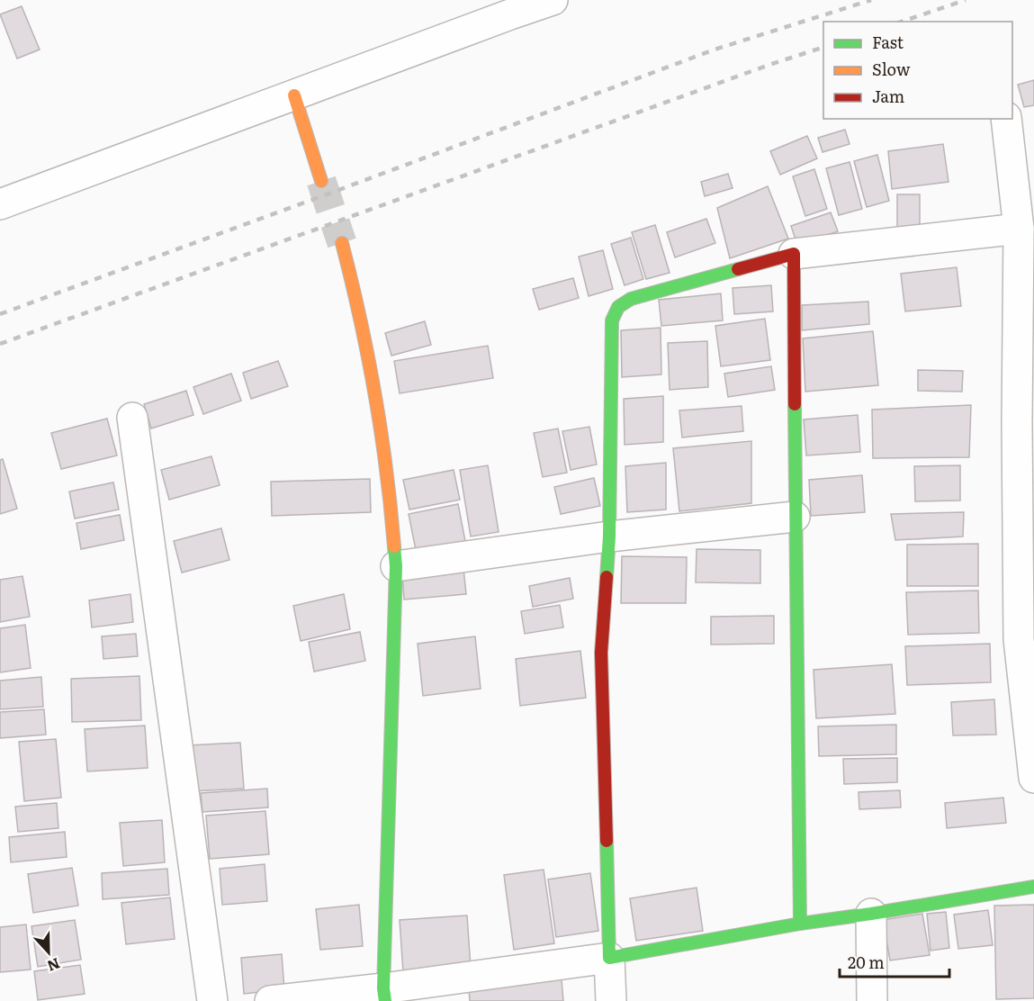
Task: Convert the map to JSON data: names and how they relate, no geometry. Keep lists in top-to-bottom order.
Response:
{
  "legend": ["Fast", "Slow", "Jam"],
  "scale_bar": "20 m",
  "north": "bottom"
}
